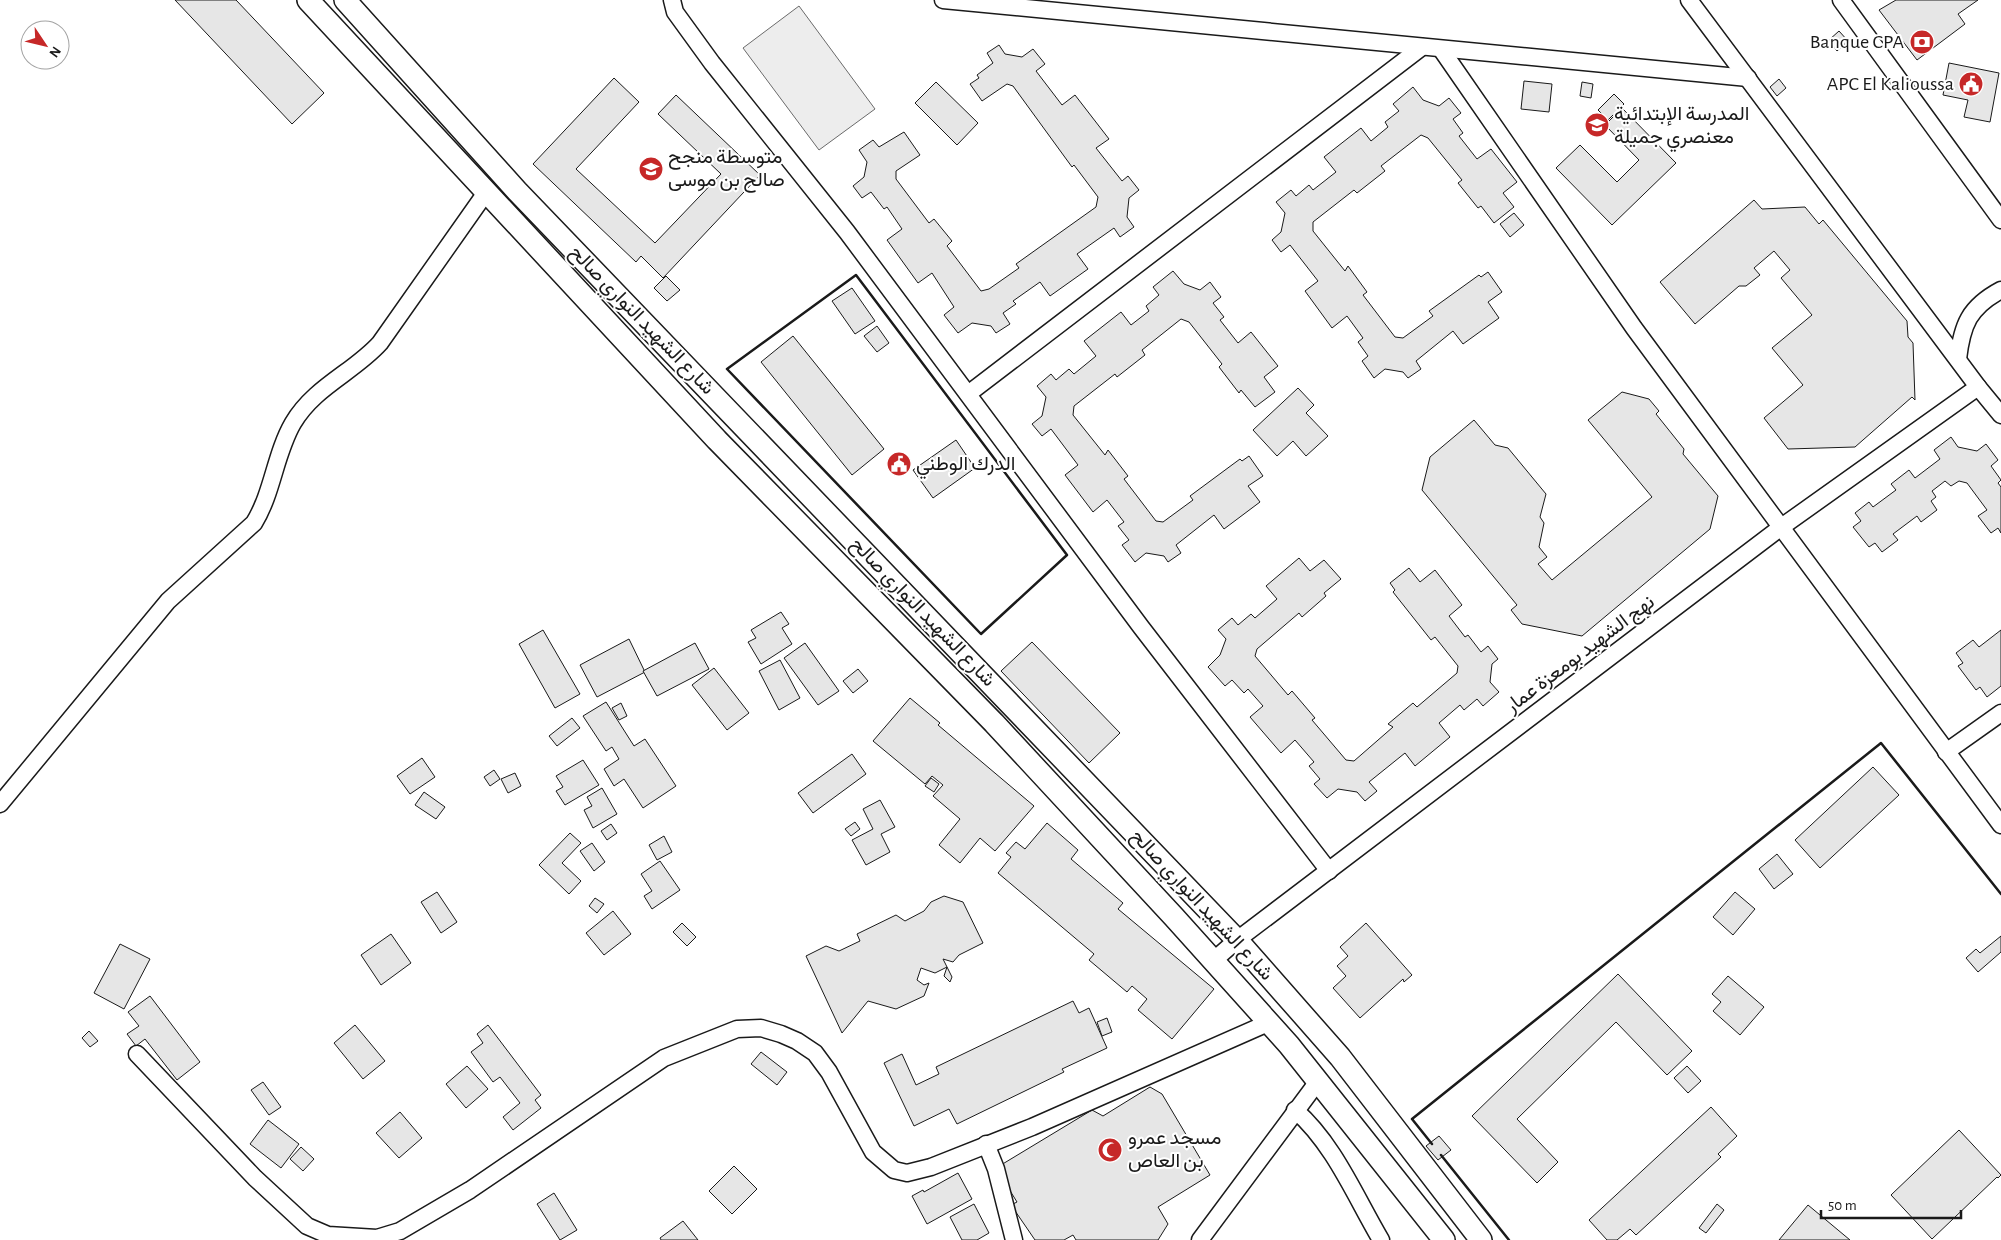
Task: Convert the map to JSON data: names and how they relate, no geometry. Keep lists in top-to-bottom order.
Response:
{
  "streets": {
    "street": ["شارع الشهيد النواري صالح", "نهج الشهيد بومعزة عمار"]
  },
  "crossings": [
    ["شارع الشهيد النواري صالح", "نهج الشهيد بومعزة عمار"]
  ],
  "places": {
    "bank": ["Banque CPA"],
    "public building": ["APC El Kalioussa", "الدرك الوطني"],
    "school or university": ["المدرسة الإبتدائية معنصري جميلة", "متوسطة منجح صالح بن موسى"],
    "mosque": ["مسجد عمرو بن العاص"]
  },
  "scale_bar": "50 m",
  "north": "bottom right"
}
